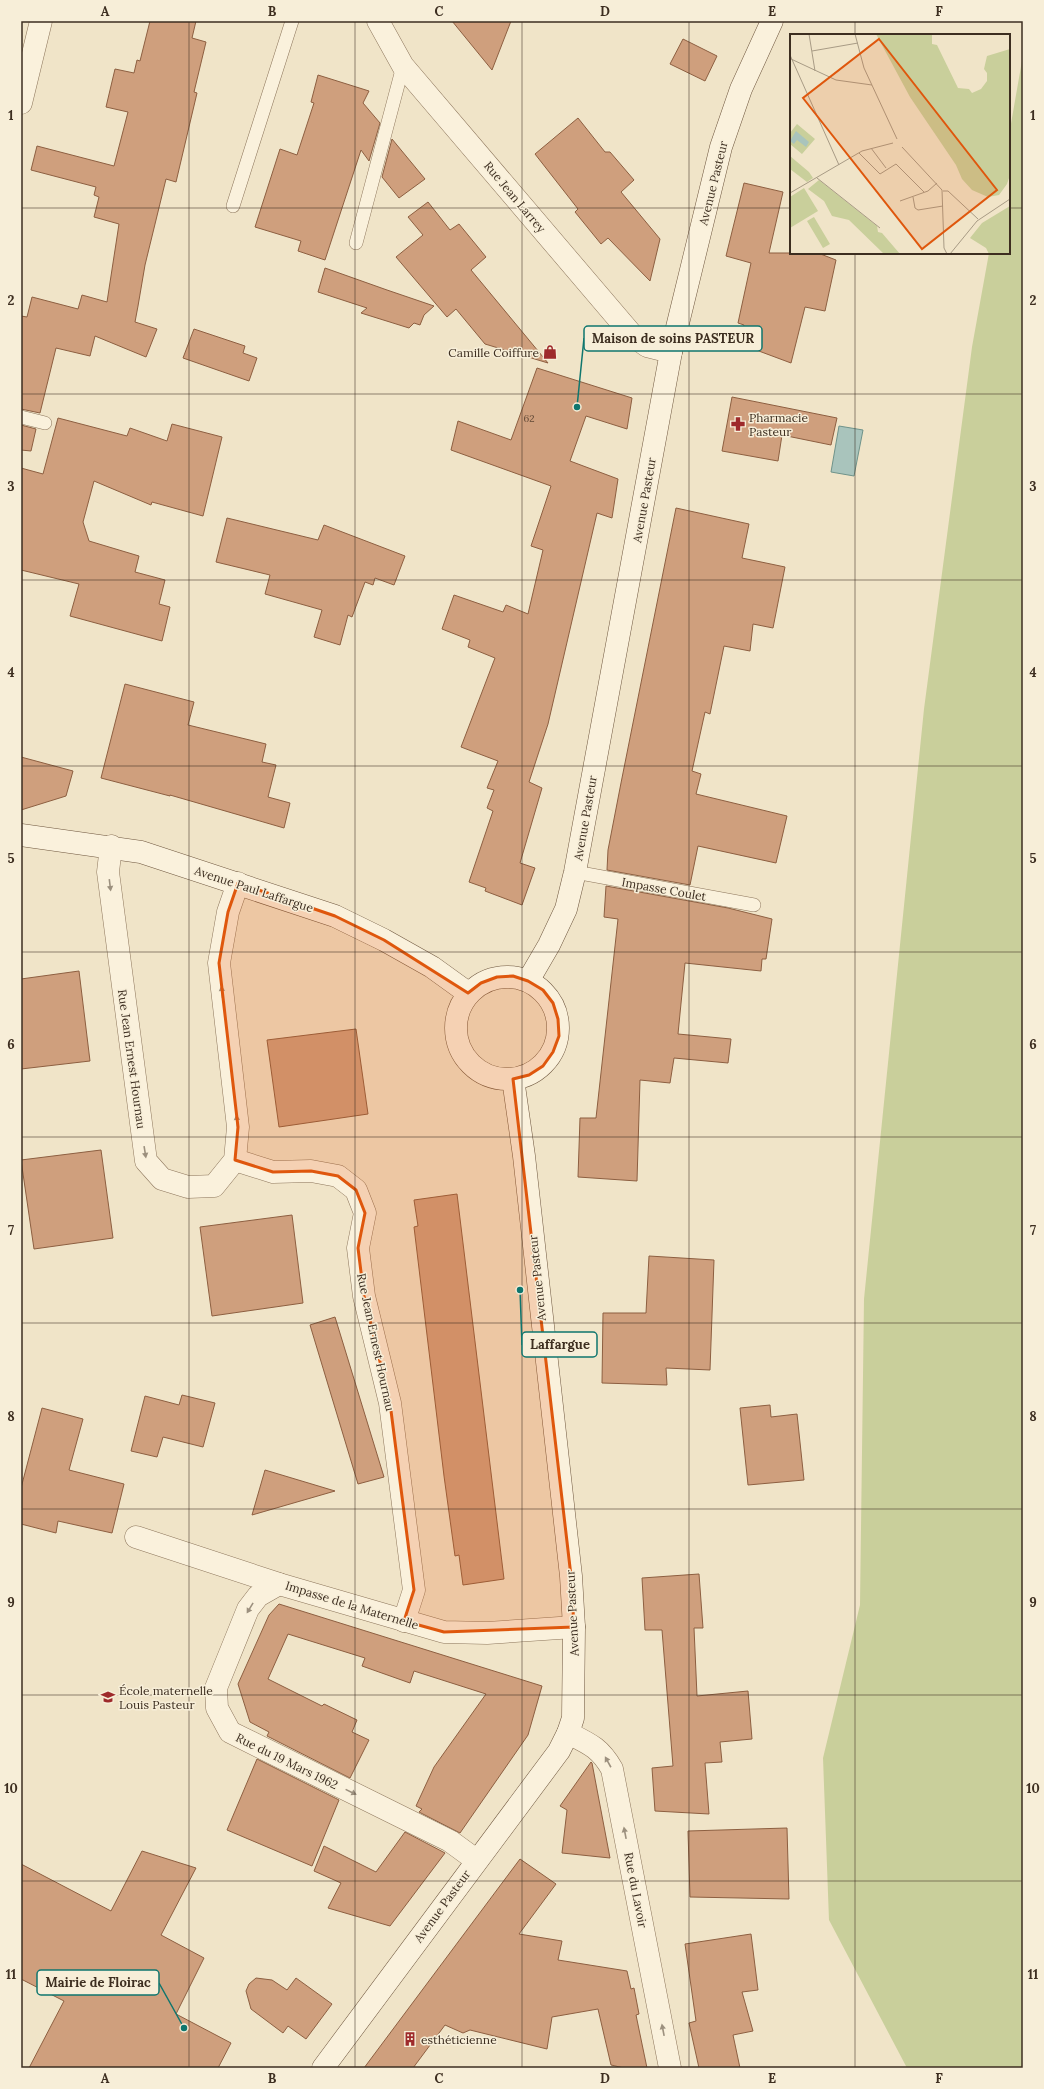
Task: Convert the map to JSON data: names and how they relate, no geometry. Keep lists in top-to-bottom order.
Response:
{
  "streets": {
    "street": [
      "Avenue Pasteur",
      "Rue Jean Larrey",
      "Avenue Paul Laffargue",
      "Rue Jean Ernest Hournau",
      "Impasse de la Maternelle",
      "Rue du 19 Mars 1962",
      "Rue du Lavoir"
    ],
    "lane": ["Impasse Coulet"]
  },
  "crossings": [
    ["Avenue Pasteur", "Rue Jean Larrey"],
    ["Avenue Pasteur", "Avenue Paul Laffargue"],
    ["Avenue Pasteur", "Impasse Coulet"],
    ["Avenue Pasteur", "Impasse de la Maternelle"],
    ["Avenue Pasteur", "Rue du 19 Mars 1962"],
    ["Avenue Pasteur", "Rue du Lavoir"],
    ["Avenue Paul Laffargue", "Rue Jean Ernest Hournau"],
    ["Rue Jean Ernest Hournau", "Impasse de la Maternelle"],
    ["Impasse de la Maternelle", "Rue du 19 Mars 1962"]
  ],
  "one_way": ["Rue du Lavoir"],
  "places": {
    "shop": ["Camille Coiffure"],
    "other": ["Maison de soins PASTEUR", "Laffargue", "Mairie de Floirac"],
    "pharmacy": ["Pharmacie Pasteur"],
    "school or university": ["École maternelle Louis Pasteur"],
    "building": ["esthéticienne"]
  },
  "house_numbers": ["62"],
  "grid": {
    "columns": [
      "A",
      "B",
      "C",
      "D",
      "E",
      "F"
    ],
    "rows": [
      "1",
      "2",
      "3",
      "4",
      "5",
      "6",
      "7",
      "8",
      "9",
      "10",
      "11"
    ]
  }
}
